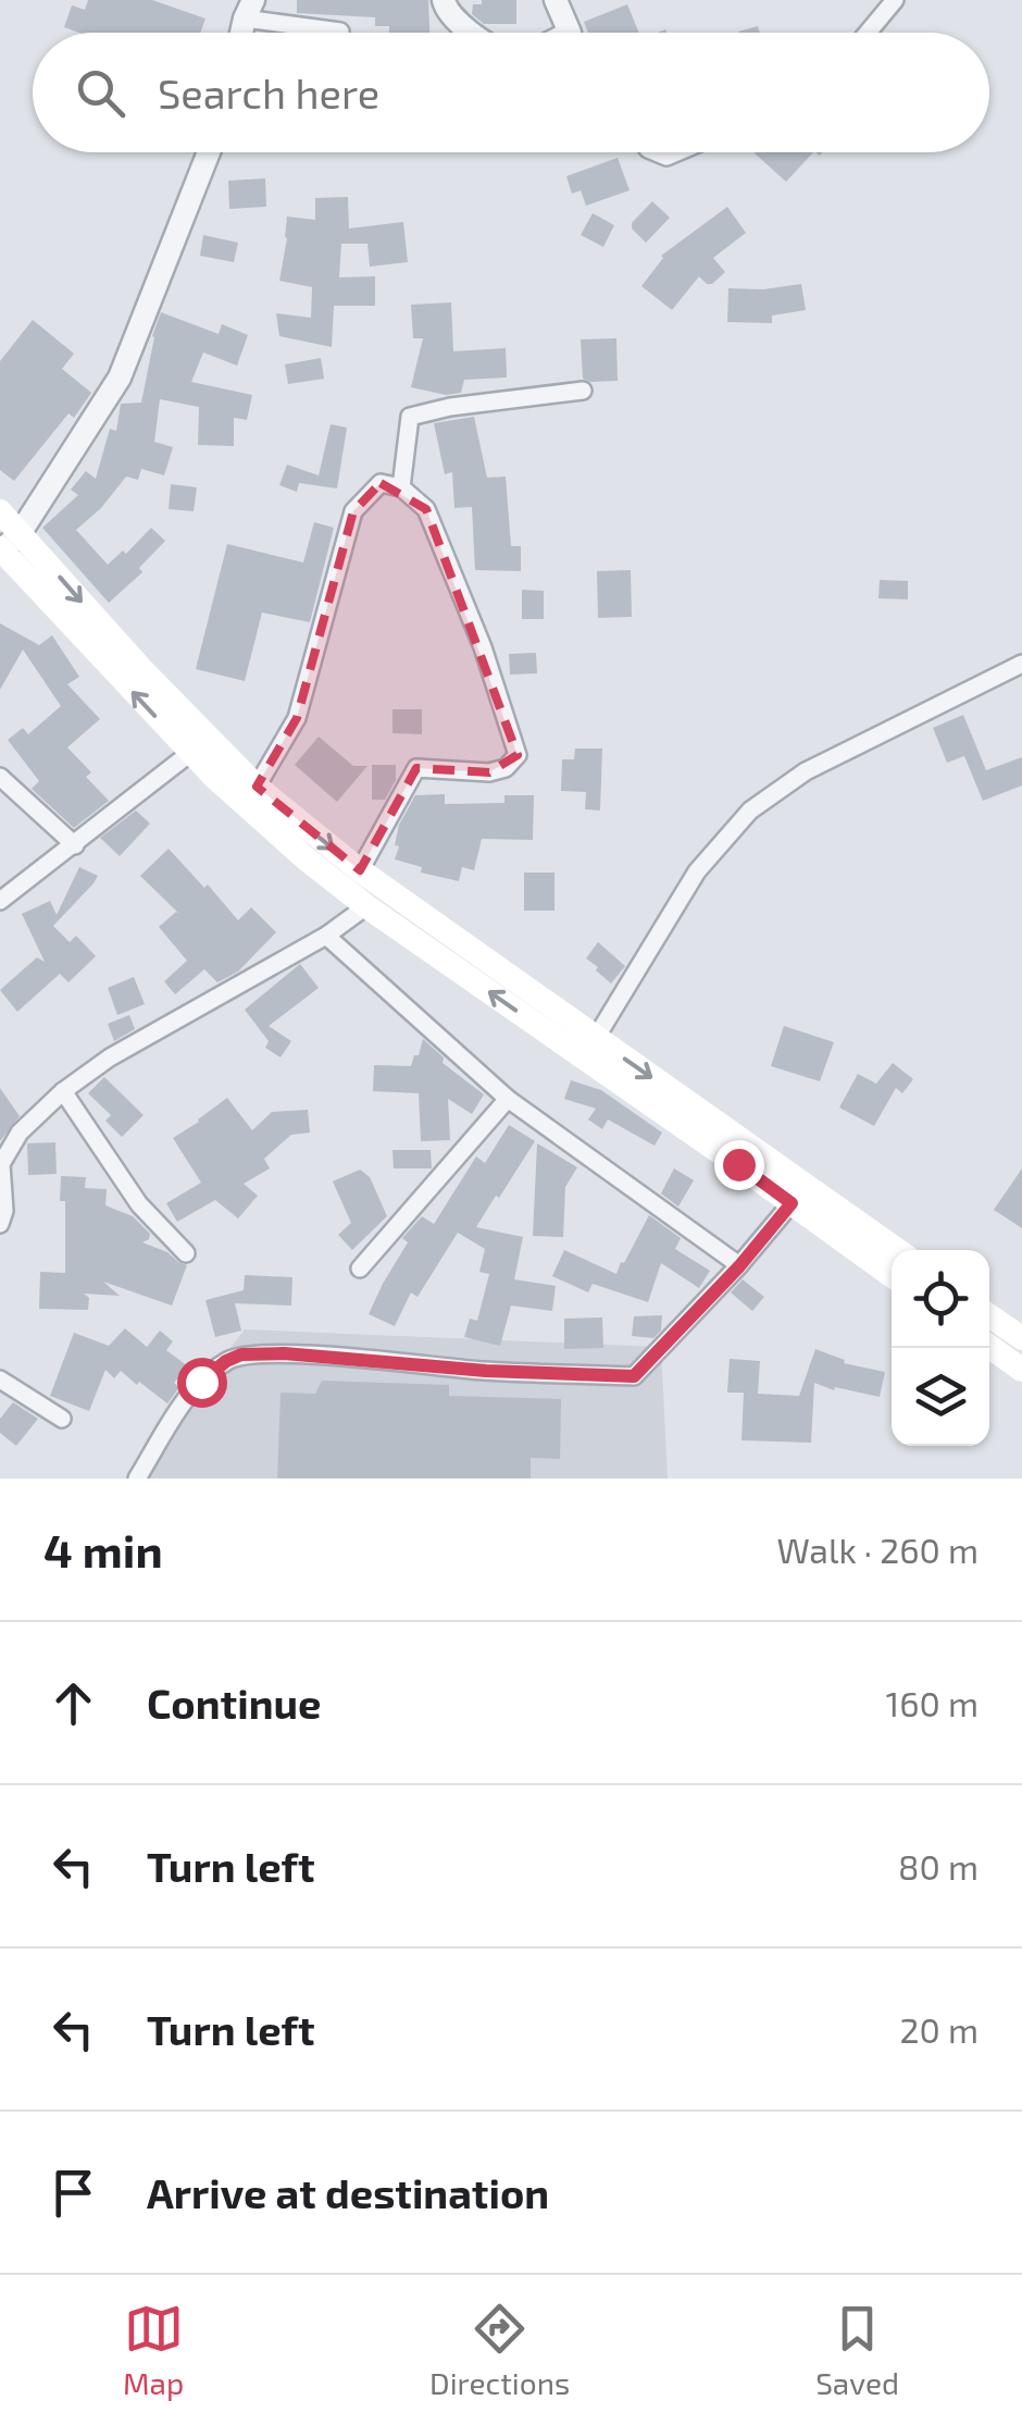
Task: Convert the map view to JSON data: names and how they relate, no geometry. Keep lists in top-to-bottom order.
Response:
{
  "page": {
    "search": "Search here",
    "heading": ["4 min", "Walk · 260 m"],
    "list": [
      ["Continue", "160 m"],
      ["Turn left", "80 m"],
      ["Turn left", "20 m"],
      "Arrive at destination"
    ],
    "nav": ["Map", "Directions", "Saved"]
  }
}
